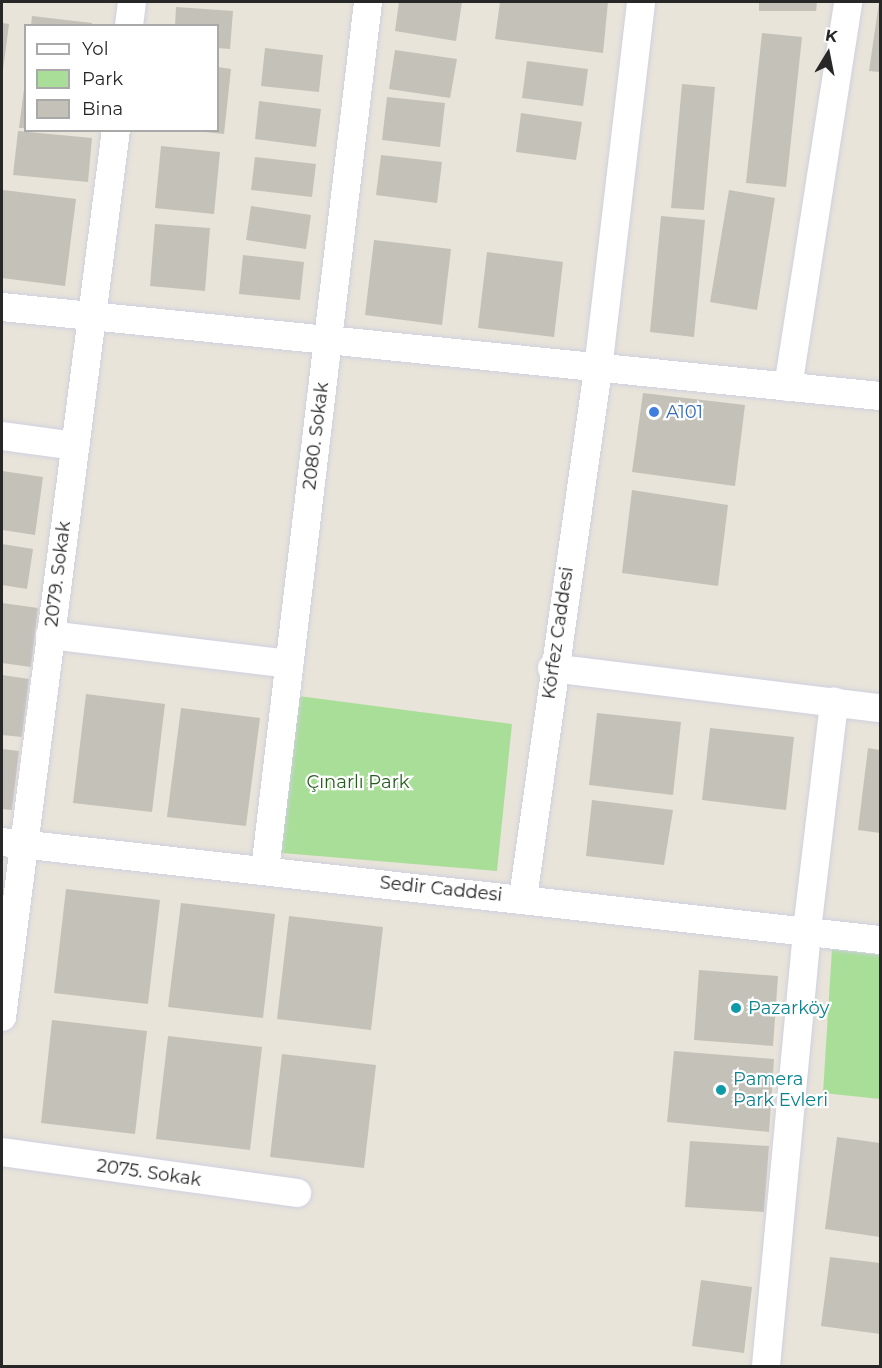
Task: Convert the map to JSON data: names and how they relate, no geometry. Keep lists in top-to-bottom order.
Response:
{
  "streets": {
    "street": [
      "2080. Sokak",
      "2079. Sokak",
      "Körfez Caddesi",
      "Sedir Caddesi",
      "2075. Sokak"
    ]
  },
  "crossings": [
    ["2080. Sokak", "Sedir Caddesi"],
    ["2079. Sokak", "Sedir Caddesi"],
    ["Körfez Caddesi", "Sedir Caddesi"]
  ],
  "parks": ["Çınarlı Park"],
  "places": ["A101", "Pazarköy", "Pamera Park Evleri"],
  "legend": ["Yol", "Park", "Bina"],
  "north": "top"
}
